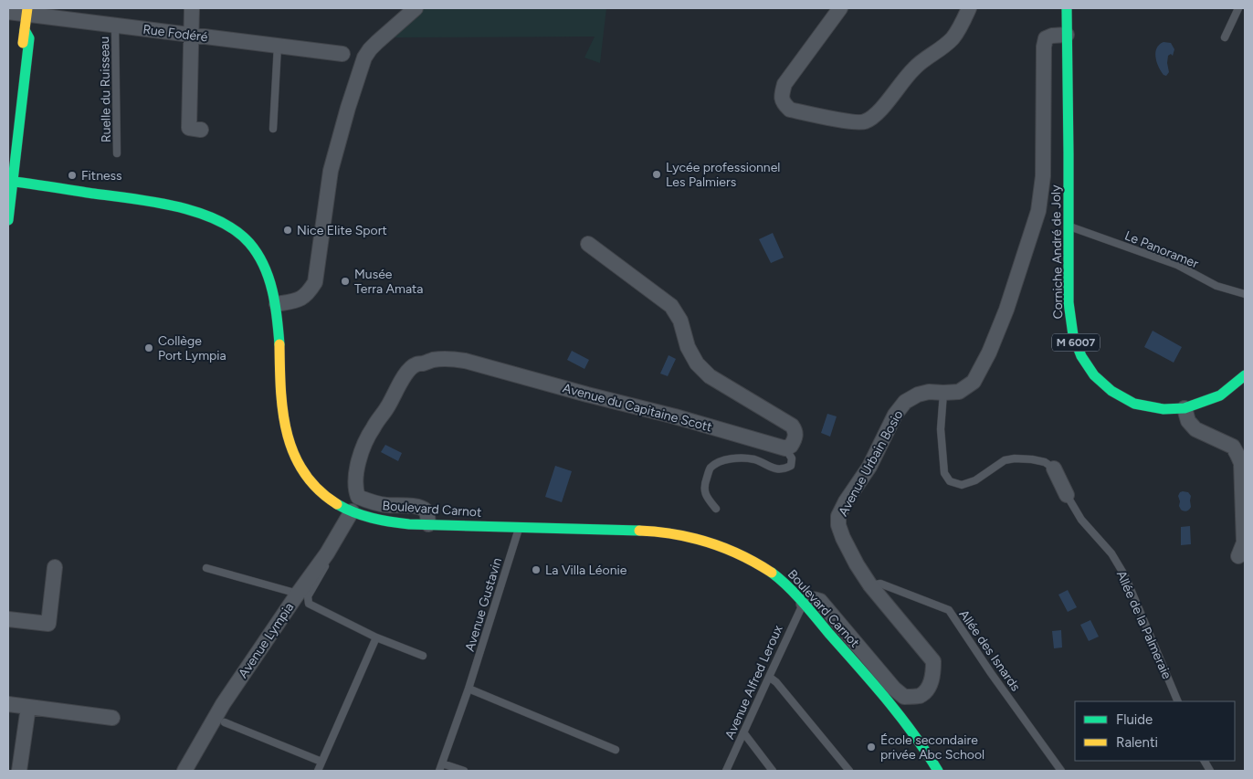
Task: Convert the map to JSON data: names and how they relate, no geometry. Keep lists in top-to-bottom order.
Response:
{
  "streets": {
    "main road": ["Corniche André de Joly", "M 6007", "Boulevard Carnot"],
    "street": [
      "Rue Fodéré",
      "Avenue du Capitaine Scott",
      "Avenue Urbain Bosio",
      "Allée de la Palmeraie",
      "Avenue Lympia"
    ],
    "lane": [
      "Ruelle du Ruisseau",
      "Le Panoramer",
      "Avenue Gustavin",
      "Allée des Isnards",
      "Avenue Alfred Leroux"
    ]
  },
  "crossings": [
    ["Rue Fodéré", "Ruelle du Ruisseau"],
    ["Le Panoramer", "Corniche André de Joly"],
    ["Corniche André de Joly", "Avenue Urbain Bosio"],
    ["Avenue du Capitaine Scott", "Boulevard Carnot"],
    ["Avenue Urbain Bosio", "Boulevard Carnot"],
    ["Avenue Urbain Bosio", "Allée de la Palmeraie"],
    ["Avenue Urbain Bosio", "Allée des Isnards"],
    ["Avenue Urbain Bosio", "Avenue Alfred Leroux"],
    ["Boulevard Carnot", "Avenue Gustavin"],
    ["Boulevard Carnot", "Avenue Lympia"],
    ["Boulevard Carnot", "Avenue Alfred Leroux"]
  ],
  "places": [
    "Lycée professionnel Les Palmiers",
    "Fitness",
    "Nice Elite Sport",
    "Musée Terra Amata",
    "Collège Port Lympia",
    "La Villa Léonie",
    "École secondaire privée Abc School"
  ],
  "legend": ["Fluide", "Ralenti"]
}
